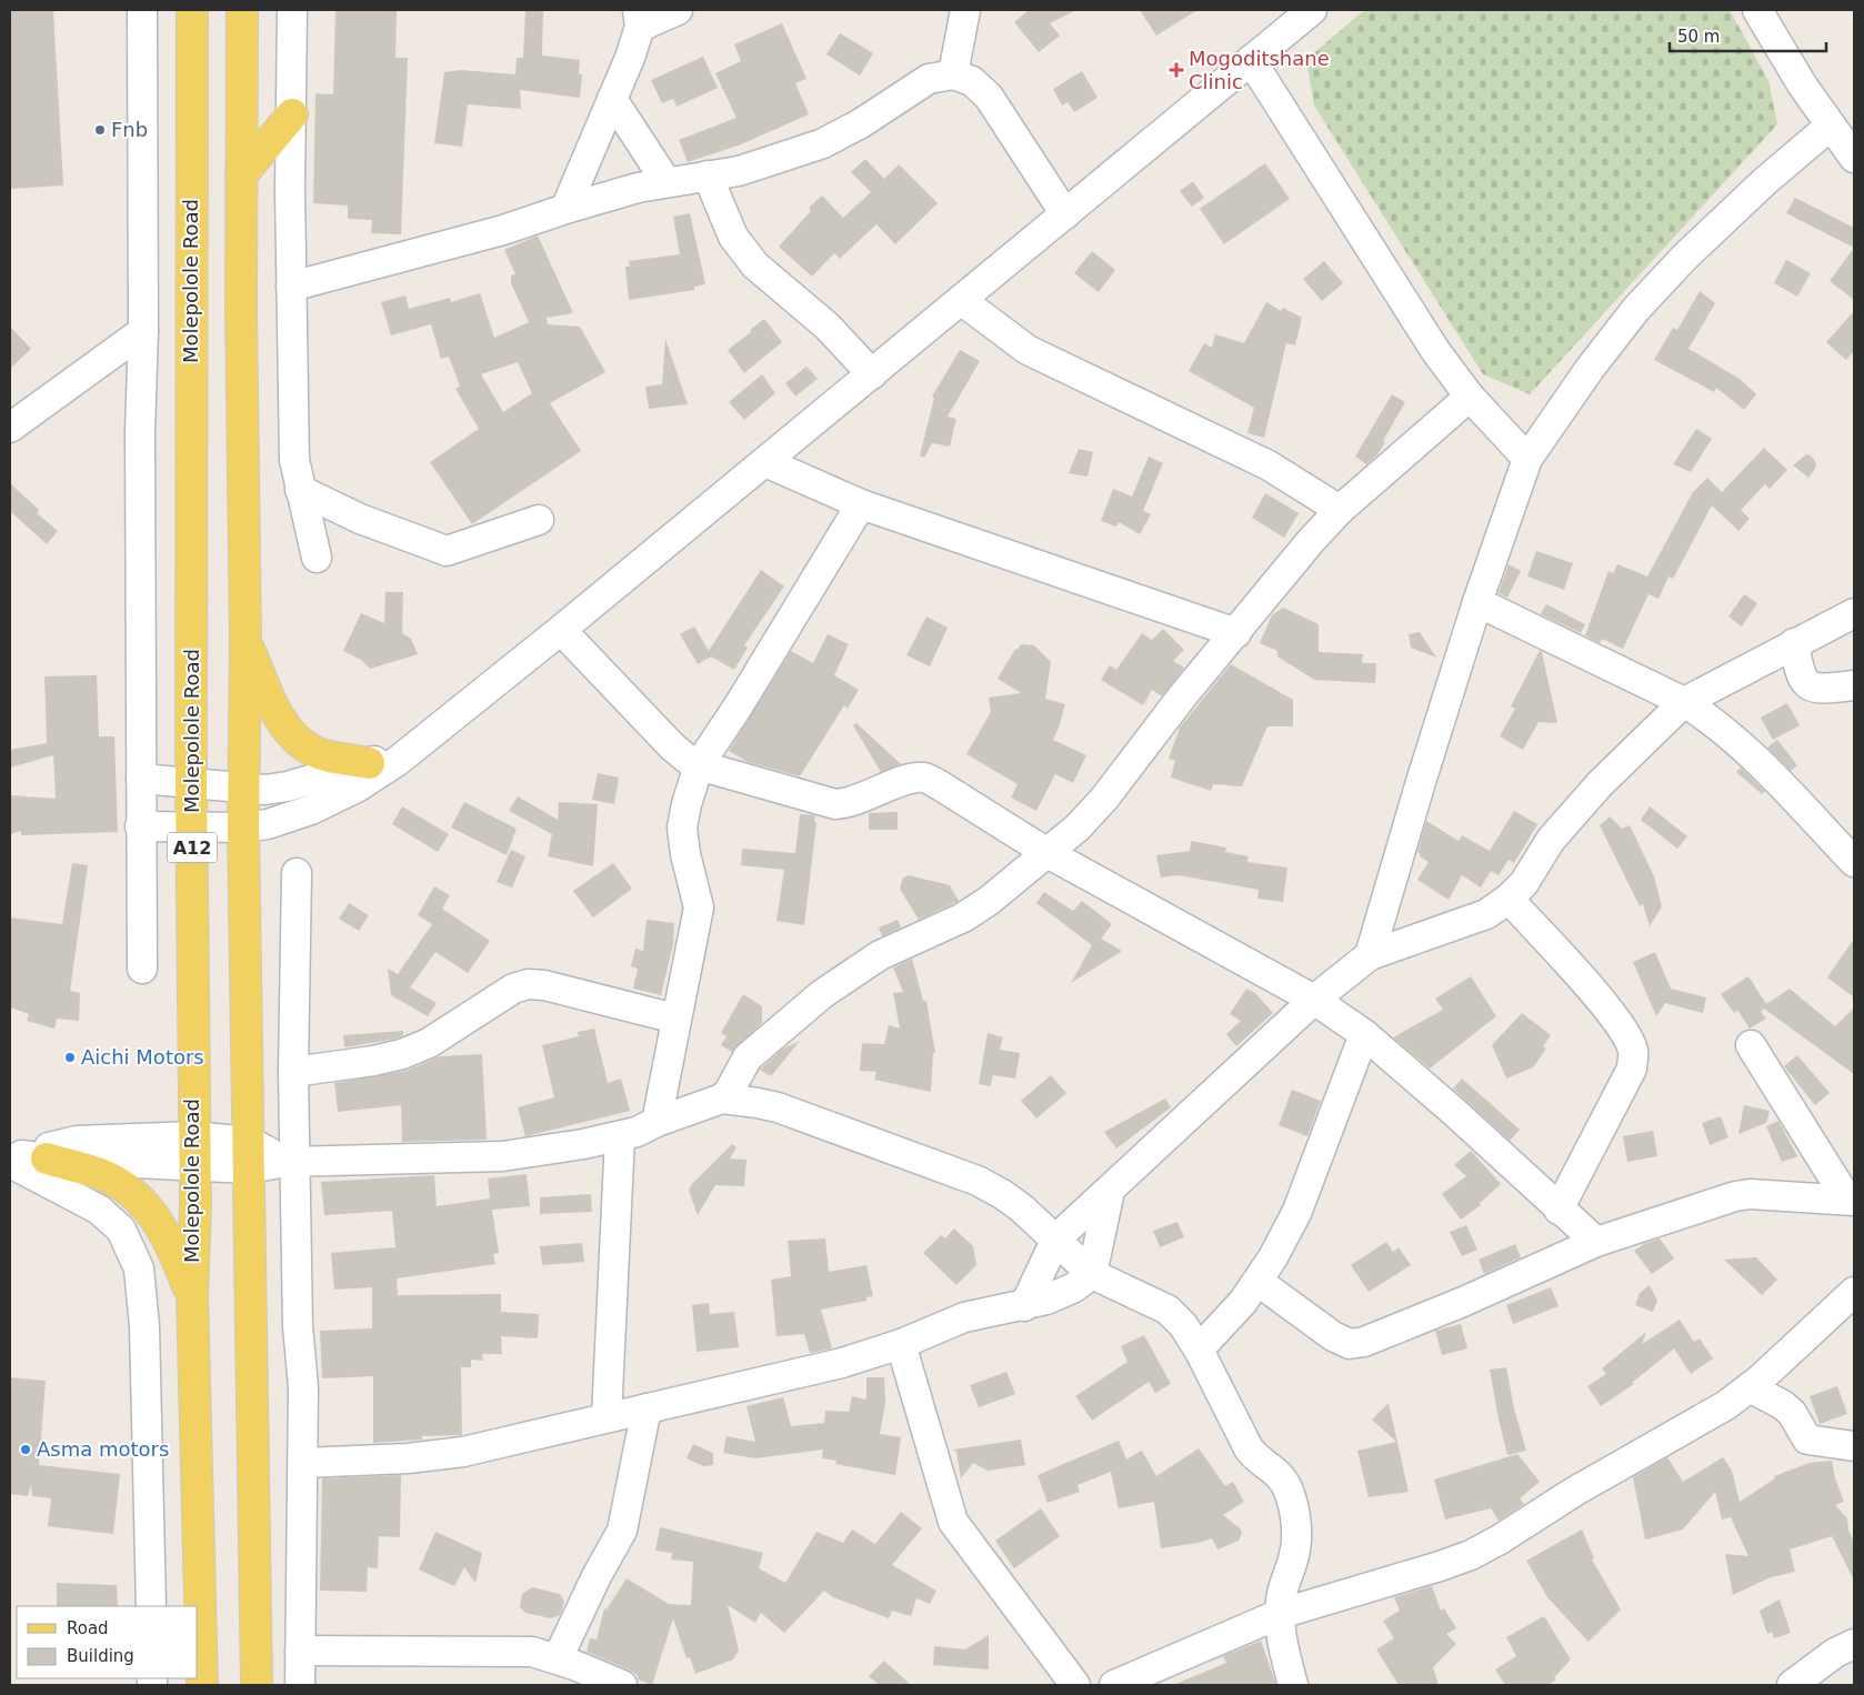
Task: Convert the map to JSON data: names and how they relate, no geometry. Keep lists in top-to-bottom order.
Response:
{
  "streets": {
    "main road": ["Molepolole Road", "A12"]
  },
  "places": {
    "health": ["Mogoditshane Clinic"],
    "other": ["Fnb", "Aichi Motors", "Asma motors"]
  },
  "legend": ["Road", "Building"],
  "scale_bar": "50 m"
}
